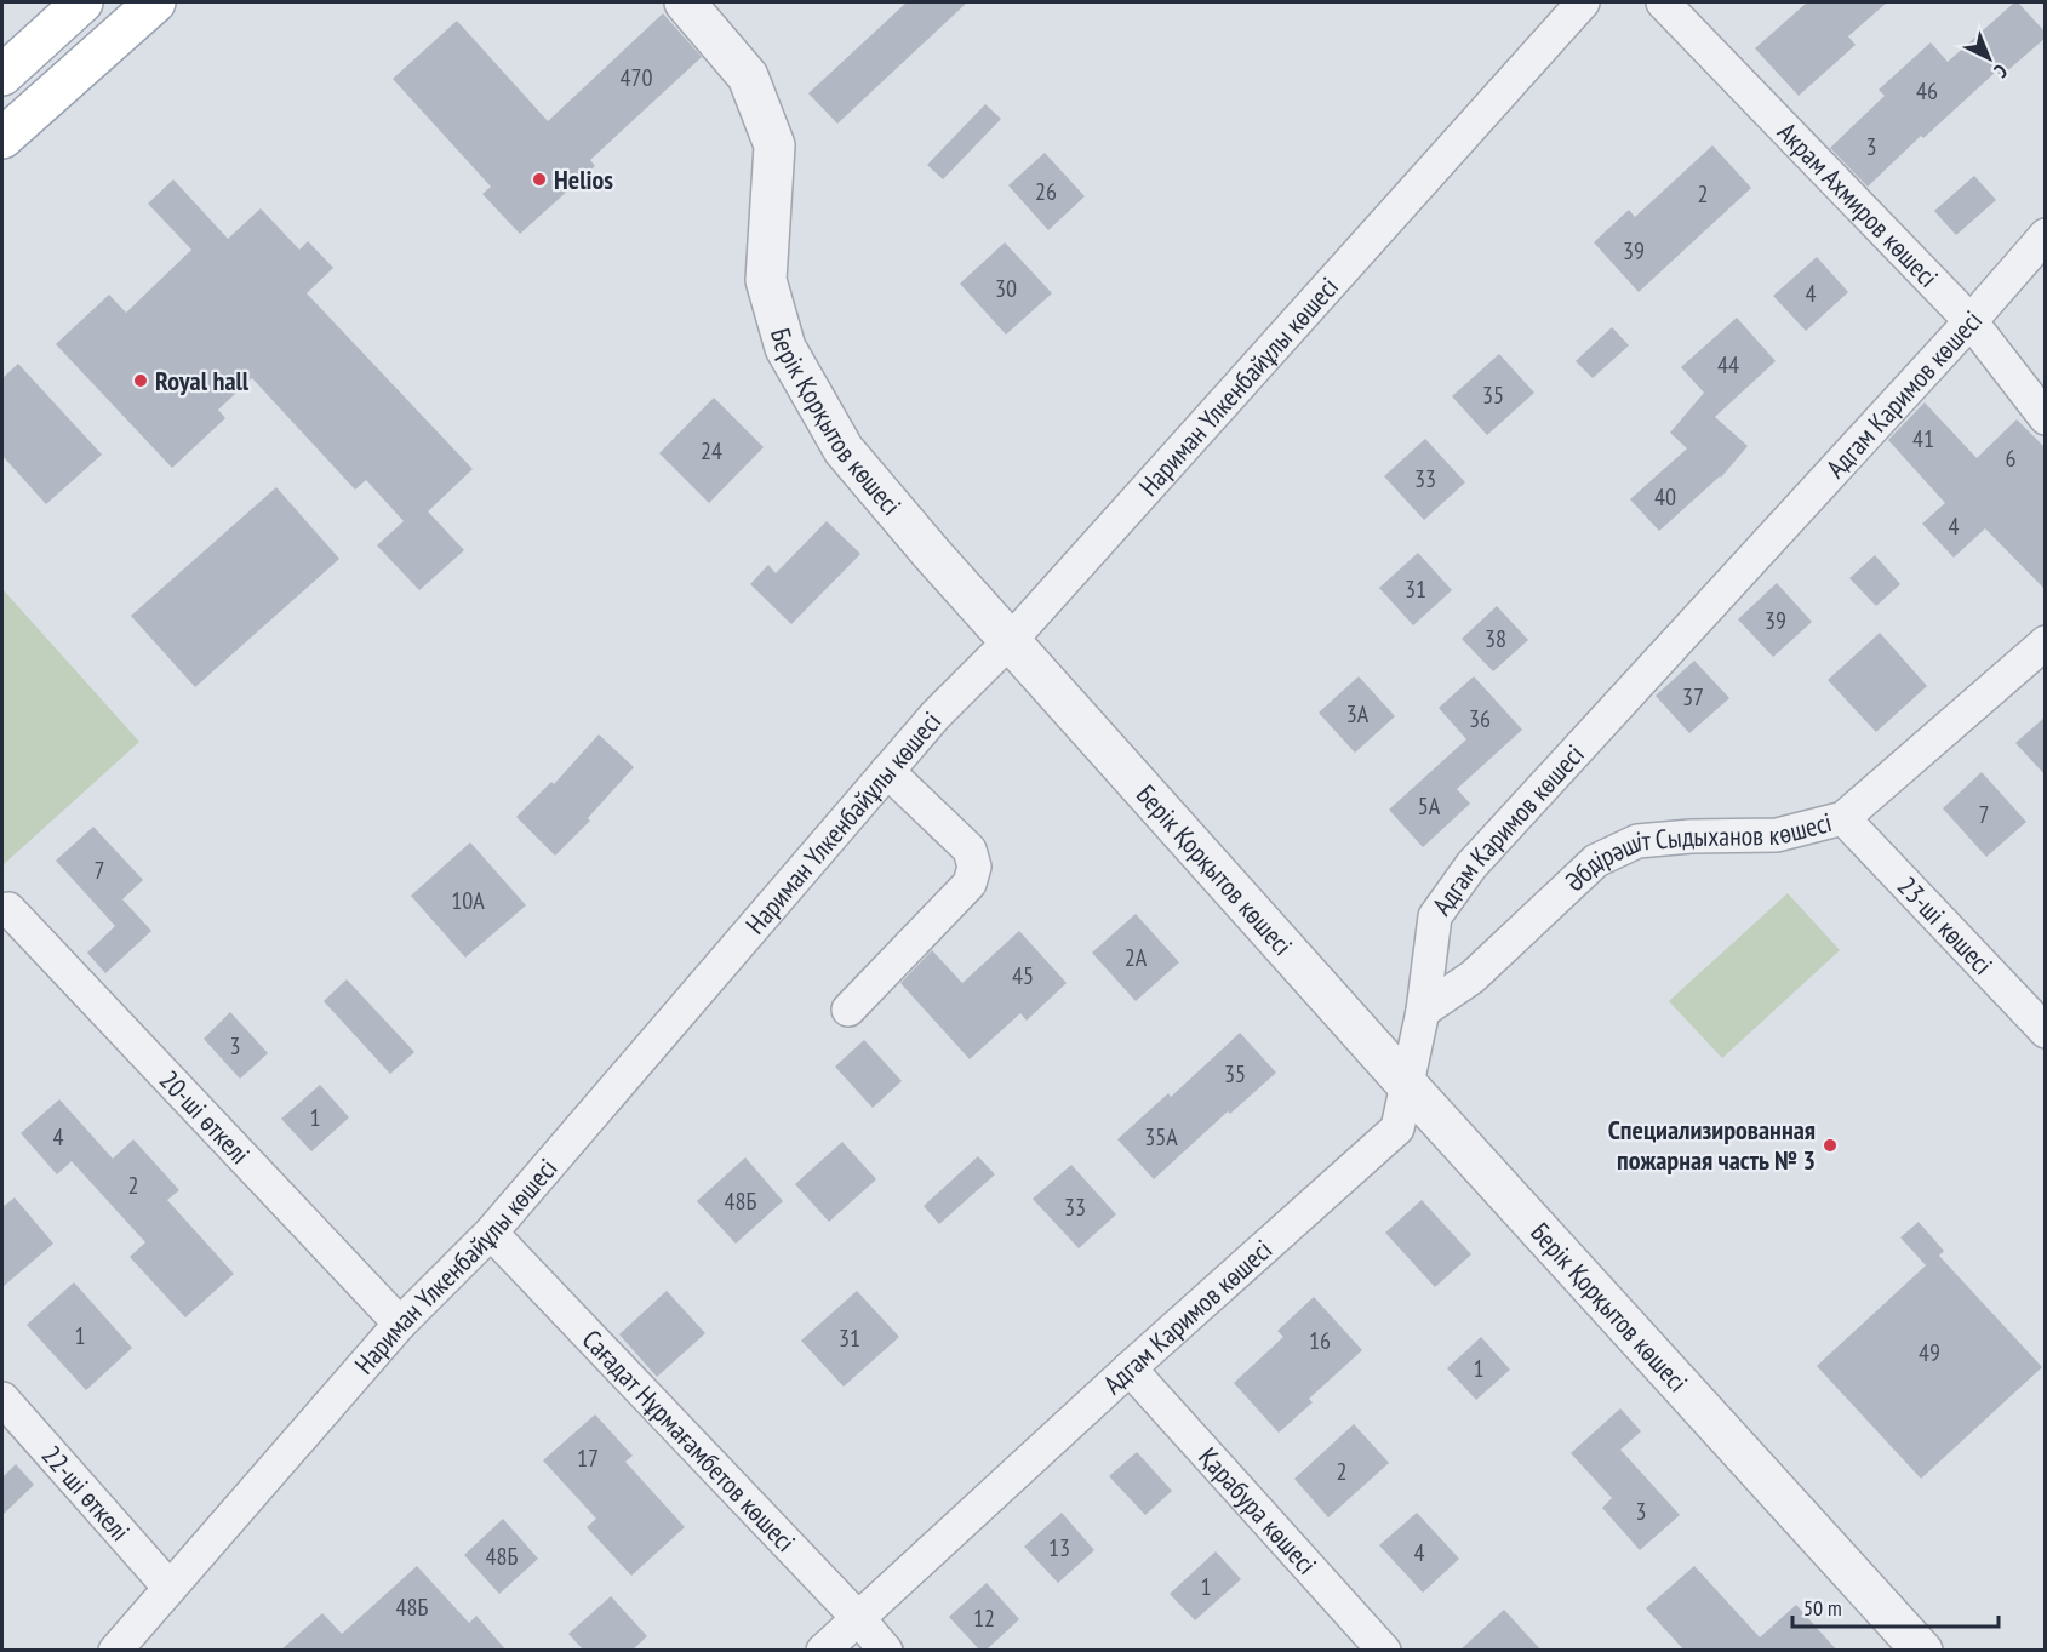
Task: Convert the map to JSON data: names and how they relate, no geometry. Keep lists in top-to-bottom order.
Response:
{
  "streets": {
    "street": [
      "Акрам Ахмиров көшесі",
      "Нариман Үлкенбайұлы көшесі",
      "Адгам Каримов көшесі",
      "Берік Қорқытов көшесі",
      "Әбдірәшіт Сыдыханов көшесі",
      "23-шi көшесi",
      "20-ші өткелі",
      "Сағадат Нұрмағамбетов көшесі",
      "22-ші өткелі",
      "Қарабура көшесі"
    ]
  },
  "crossings": [
    ["Акрам Ахмиров көшесі", "Адгам Каримов көшесі"],
    ["Нариман Үлкенбайұлы көшесі", "Берік Қорқытов көшесі"],
    ["Нариман Үлкенбайұлы көшесі", "20-ші өткелі"],
    ["Нариман Үлкенбайұлы көшесі", "Сағадат Нұрмағамбетов көшесі"],
    ["Нариман Үлкенбайұлы көшесі", "22-ші өткелі"],
    ["Адгам Каримов көшесі", "Берік Қорқытов көшесі"],
    ["Адгам Каримов көшесі", "Әбдірәшіт Сыдыханов көшесі"],
    ["Адгам Каримов көшесі", "Сағадат Нұрмағамбетов көшесі"],
    ["Адгам Каримов көшесі", "Қарабура көшесі"],
    ["Әбдірәшіт Сыдыханов көшесі", "23-шi көшесi"]
  ],
  "places": ["Helios", "Royal hall", "Специализированная пожарная часть № 3"],
  "house_numbers": [
    "470",
    "46",
    "3",
    "26",
    "2",
    "39",
    "30",
    "4",
    "44",
    "35",
    "41",
    "24",
    "6",
    "33",
    "40",
    "4",
    "31",
    "39",
    "38",
    "37",
    "3А",
    "36",
    "5А",
    "7",
    "7",
    "10А",
    "2А",
    "45",
    "3",
    "35",
    "1",
    "4",
    "35А",
    "2",
    "48Б",
    "33",
    "1",
    "31",
    "16",
    "49",
    "1",
    "17",
    "2",
    "3",
    "13",
    "4",
    "48Б",
    "1",
    "48Б",
    "12"
  ],
  "scale_bar": "50 m",
  "north": "bottom right"
}
